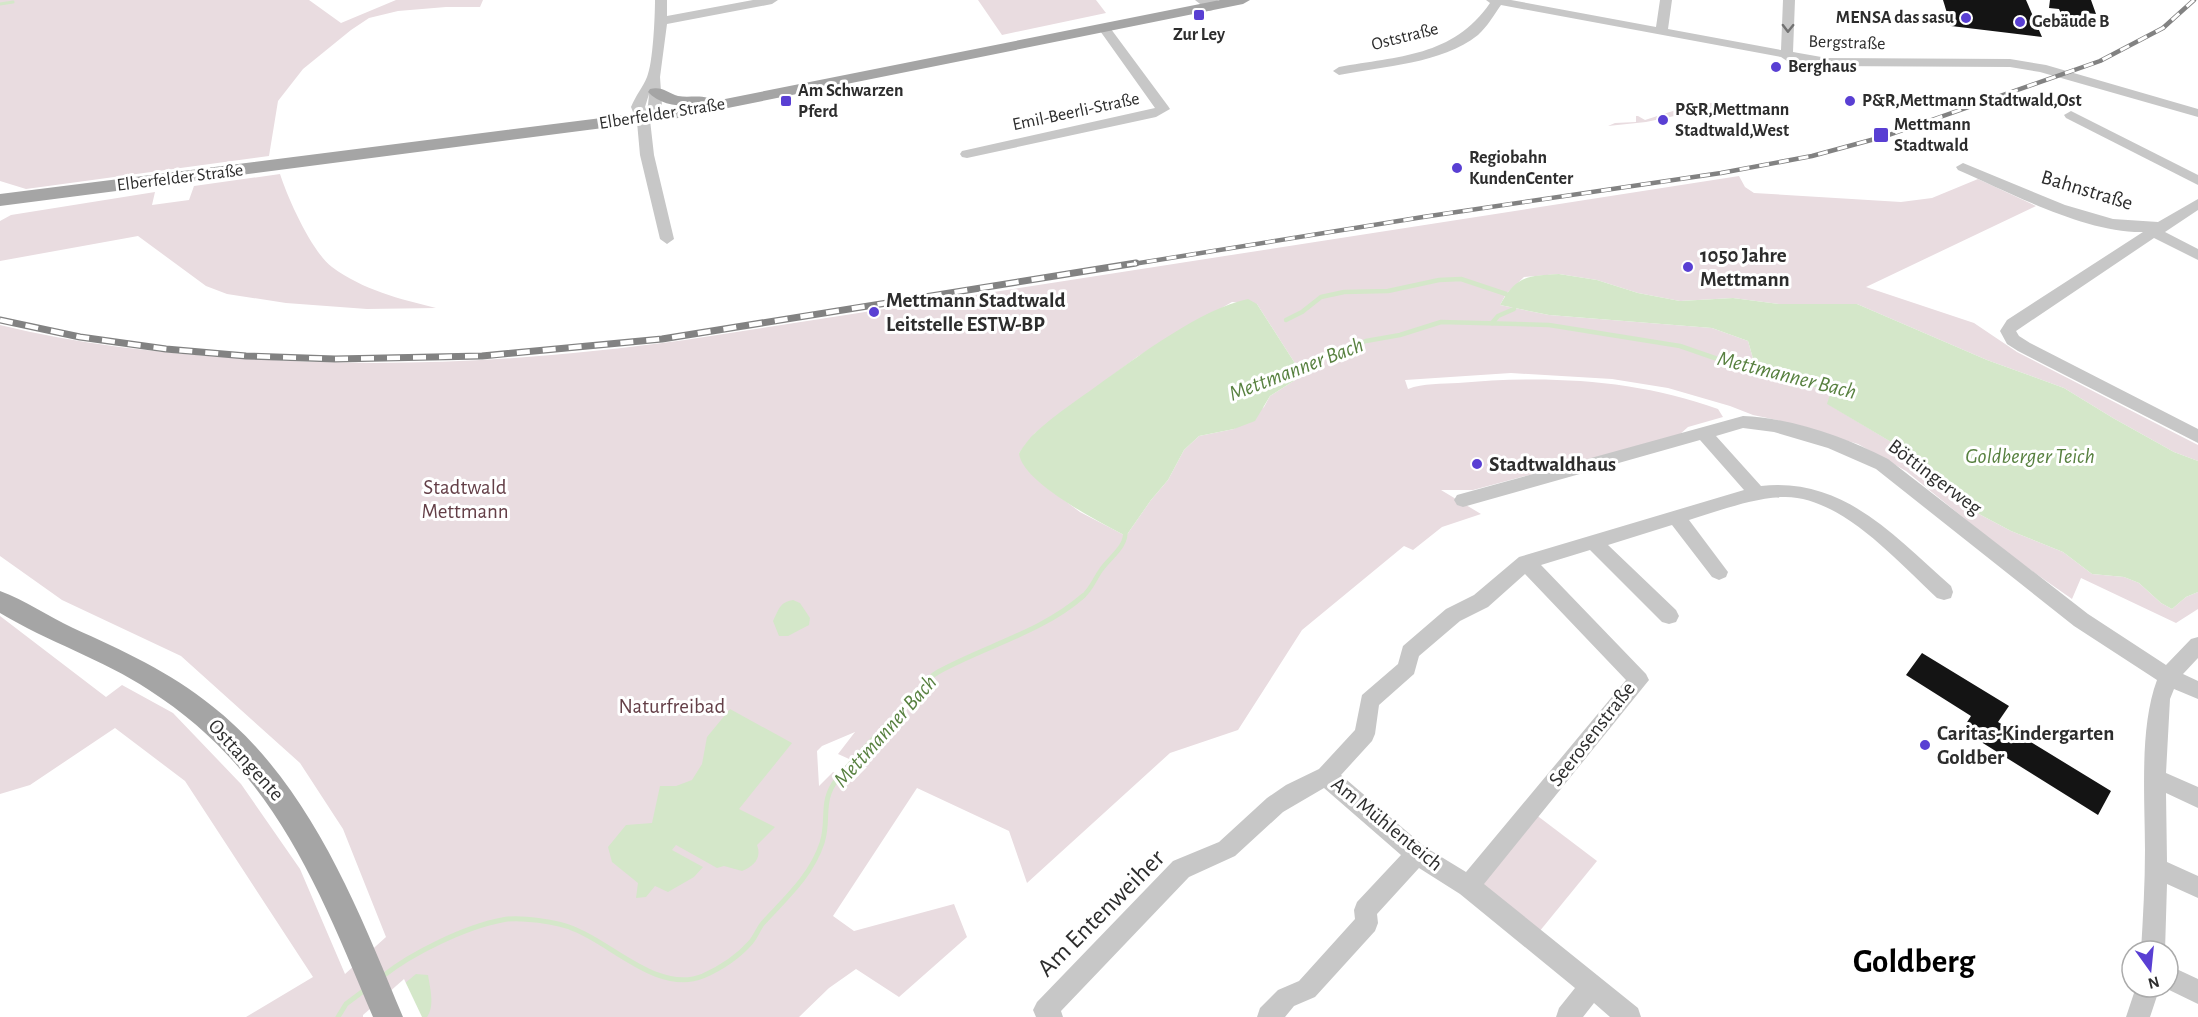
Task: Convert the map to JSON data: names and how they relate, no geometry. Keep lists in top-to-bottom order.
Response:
{
  "streets": {
    "main road": ["Elberfelder Straße", "Osttangente"],
    "street": [
      "Oststraße",
      "Bergstraße",
      "Emil-Beerli-Straße",
      "Bahnstraße",
      "Böttingerweg",
      "Seerosenstraße",
      "Am Mühlenteich",
      "Am Entenweiher"
    ]
  },
  "crossings": [
    ["Oststraße", "Bergstraße"],
    ["Emil-Beerli-Straße", "Elberfelder Straße"],
    ["Seerosenstraße", "Am Mühlenteich"],
    ["Am Mühlenteich", "Am Entenweiher"]
  ],
  "districts": ["Goldberg"],
  "water": ["Mettmanner Bach", "Goldberger Teich"],
  "parks": ["Stadtwald Mettmann", "Naturfreibad"],
  "places": {
    "transit": ["Zur Ley", "Am Schwarzen Pferd", "Mettmann Stadtwald"],
    "other": [
      "MENSA das sasu",
      "Gebäude B",
      "Berghaus",
      "P&R,Mettmann Stadtwald,Ost",
      "P&R,Mettmann Stadtwald,West",
      "Regiobahn KundenCenter",
      "1050 Jahre Mettmann",
      "Mettmann Stadtwald Leitstelle ESTW-BP",
      "Stadtwaldhaus",
      "Caritas-Kindergarten Goldber"
    ]
  },
  "north": "bottom"
}
